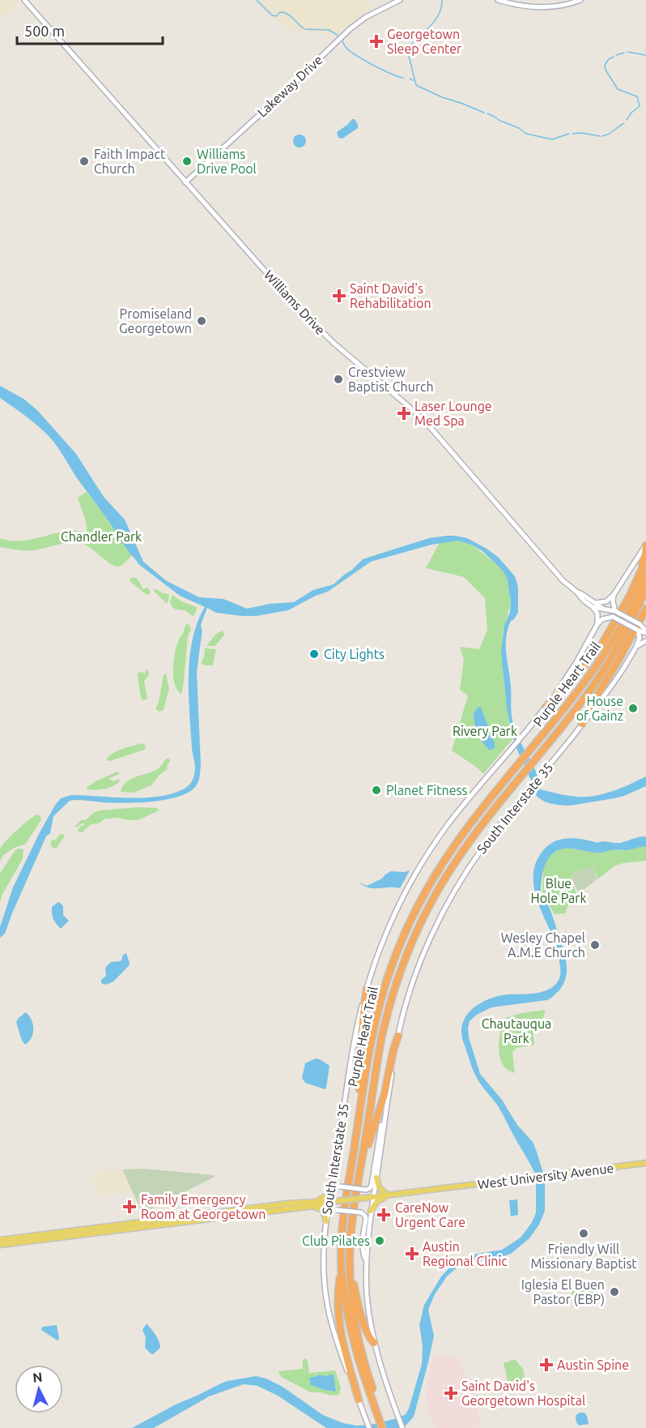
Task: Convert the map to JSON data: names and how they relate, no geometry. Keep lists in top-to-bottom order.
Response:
{
  "streets": {
    "highway": ["Purple Heart Trail"],
    "main road": [
      "Lakeway Drive",
      "Williams Drive",
      "South Interstate 35",
      "West University Avenue"
    ]
  },
  "crossings": [
    ["Lakeway Drive", "Williams Drive"],
    ["Williams Drive", "South Interstate 35"],
    ["South Interstate 35", "West University Avenue"]
  ],
  "parks": [
    "Chandler Park",
    "Rivery Park",
    "Blue Hole Park",
    "Chautauqua Park"
  ],
  "places": {
    "health": [
      "Georgetown Sleep Center",
      "Saint David's Rehabilitation",
      "Laser Lounge Med Spa",
      "Family Emergency Room at Georgetown",
      "CareNow Urgent Care",
      "Austin Regional Clinic",
      "Austin Spine",
      "Saint David's Georgetown Hospital"
    ],
    "other": [
      "Faith Impact Church",
      "Williams Drive Pool",
      "Promiseland Georgetown",
      "Crestview Baptist Church",
      "City Lights",
      "House of Gainz",
      "Planet Fitness",
      "Wesley Chapel A.M.E Church",
      "Friendly Will Missionary Baptist",
      "Club Pilates",
      "Iglesia El Buen Pastor (EBP)"
    ]
  },
  "scale_bar": "500 m",
  "north": "top"
}
